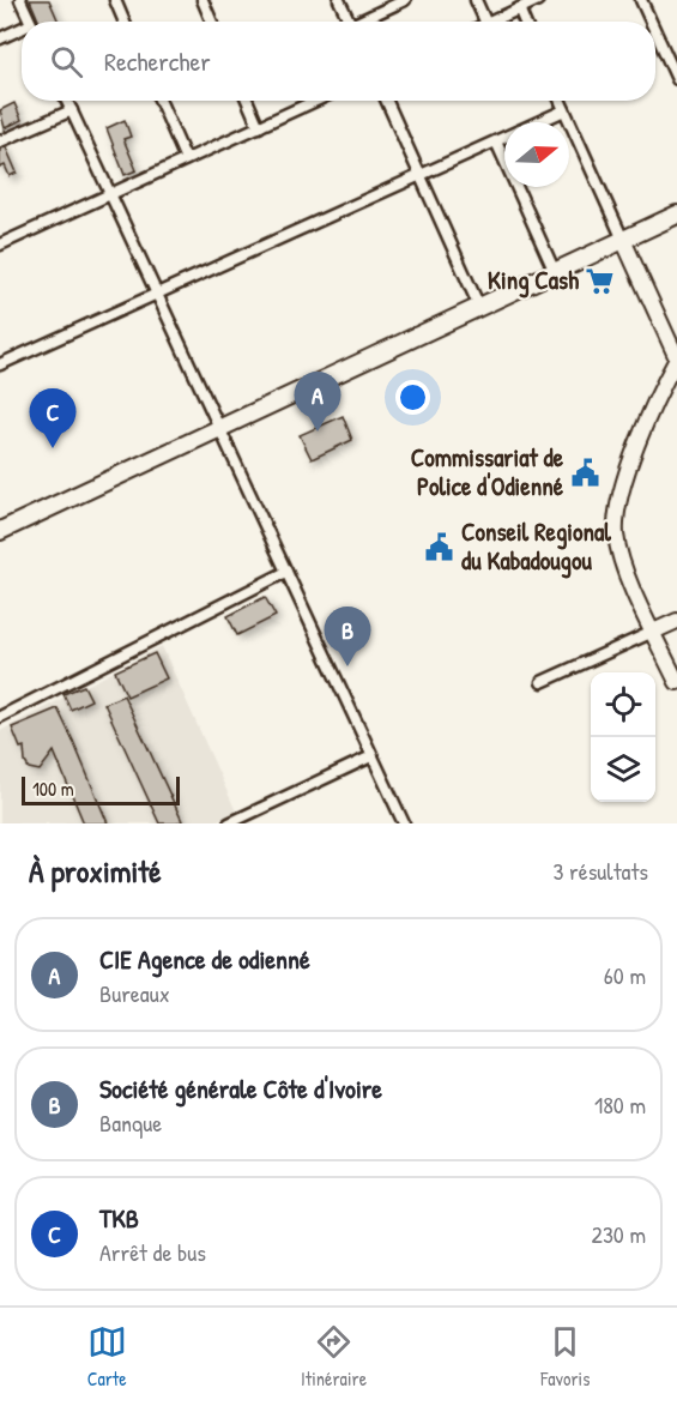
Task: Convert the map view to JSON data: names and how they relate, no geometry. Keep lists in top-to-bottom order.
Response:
{
  "places": {
    "supermarket": ["King Cash"],
    "public building": ["Commissariat de Police d'Odienné", "Conseil Regional du Kabadougou"]
  },
  "scale_bar": "100 m",
  "north": "right",
  "page": {
    "search": "Rechercher",
    "pins": ["A", "C", "B"],
    "scale": "100 m",
    "heading": ["À proximité", "3 résultats"],
    "list": [
      {
        "mark": "A",
        "name": "CIE Agence de odienné",
        "note": "Bureaux",
        "value": "60 m"
      },
      {
        "mark": "B",
        "name": "Société générale Côte d'Ivoire",
        "note": "Banque",
        "value": "180 m"
      },
      {
        "mark": "C",
        "name": "TKB",
        "note": "Arrêt de bus",
        "value": "230 m"
      }
    ],
    "nav": ["Carte", "Itinéraire", "Favoris"]
  }
}
